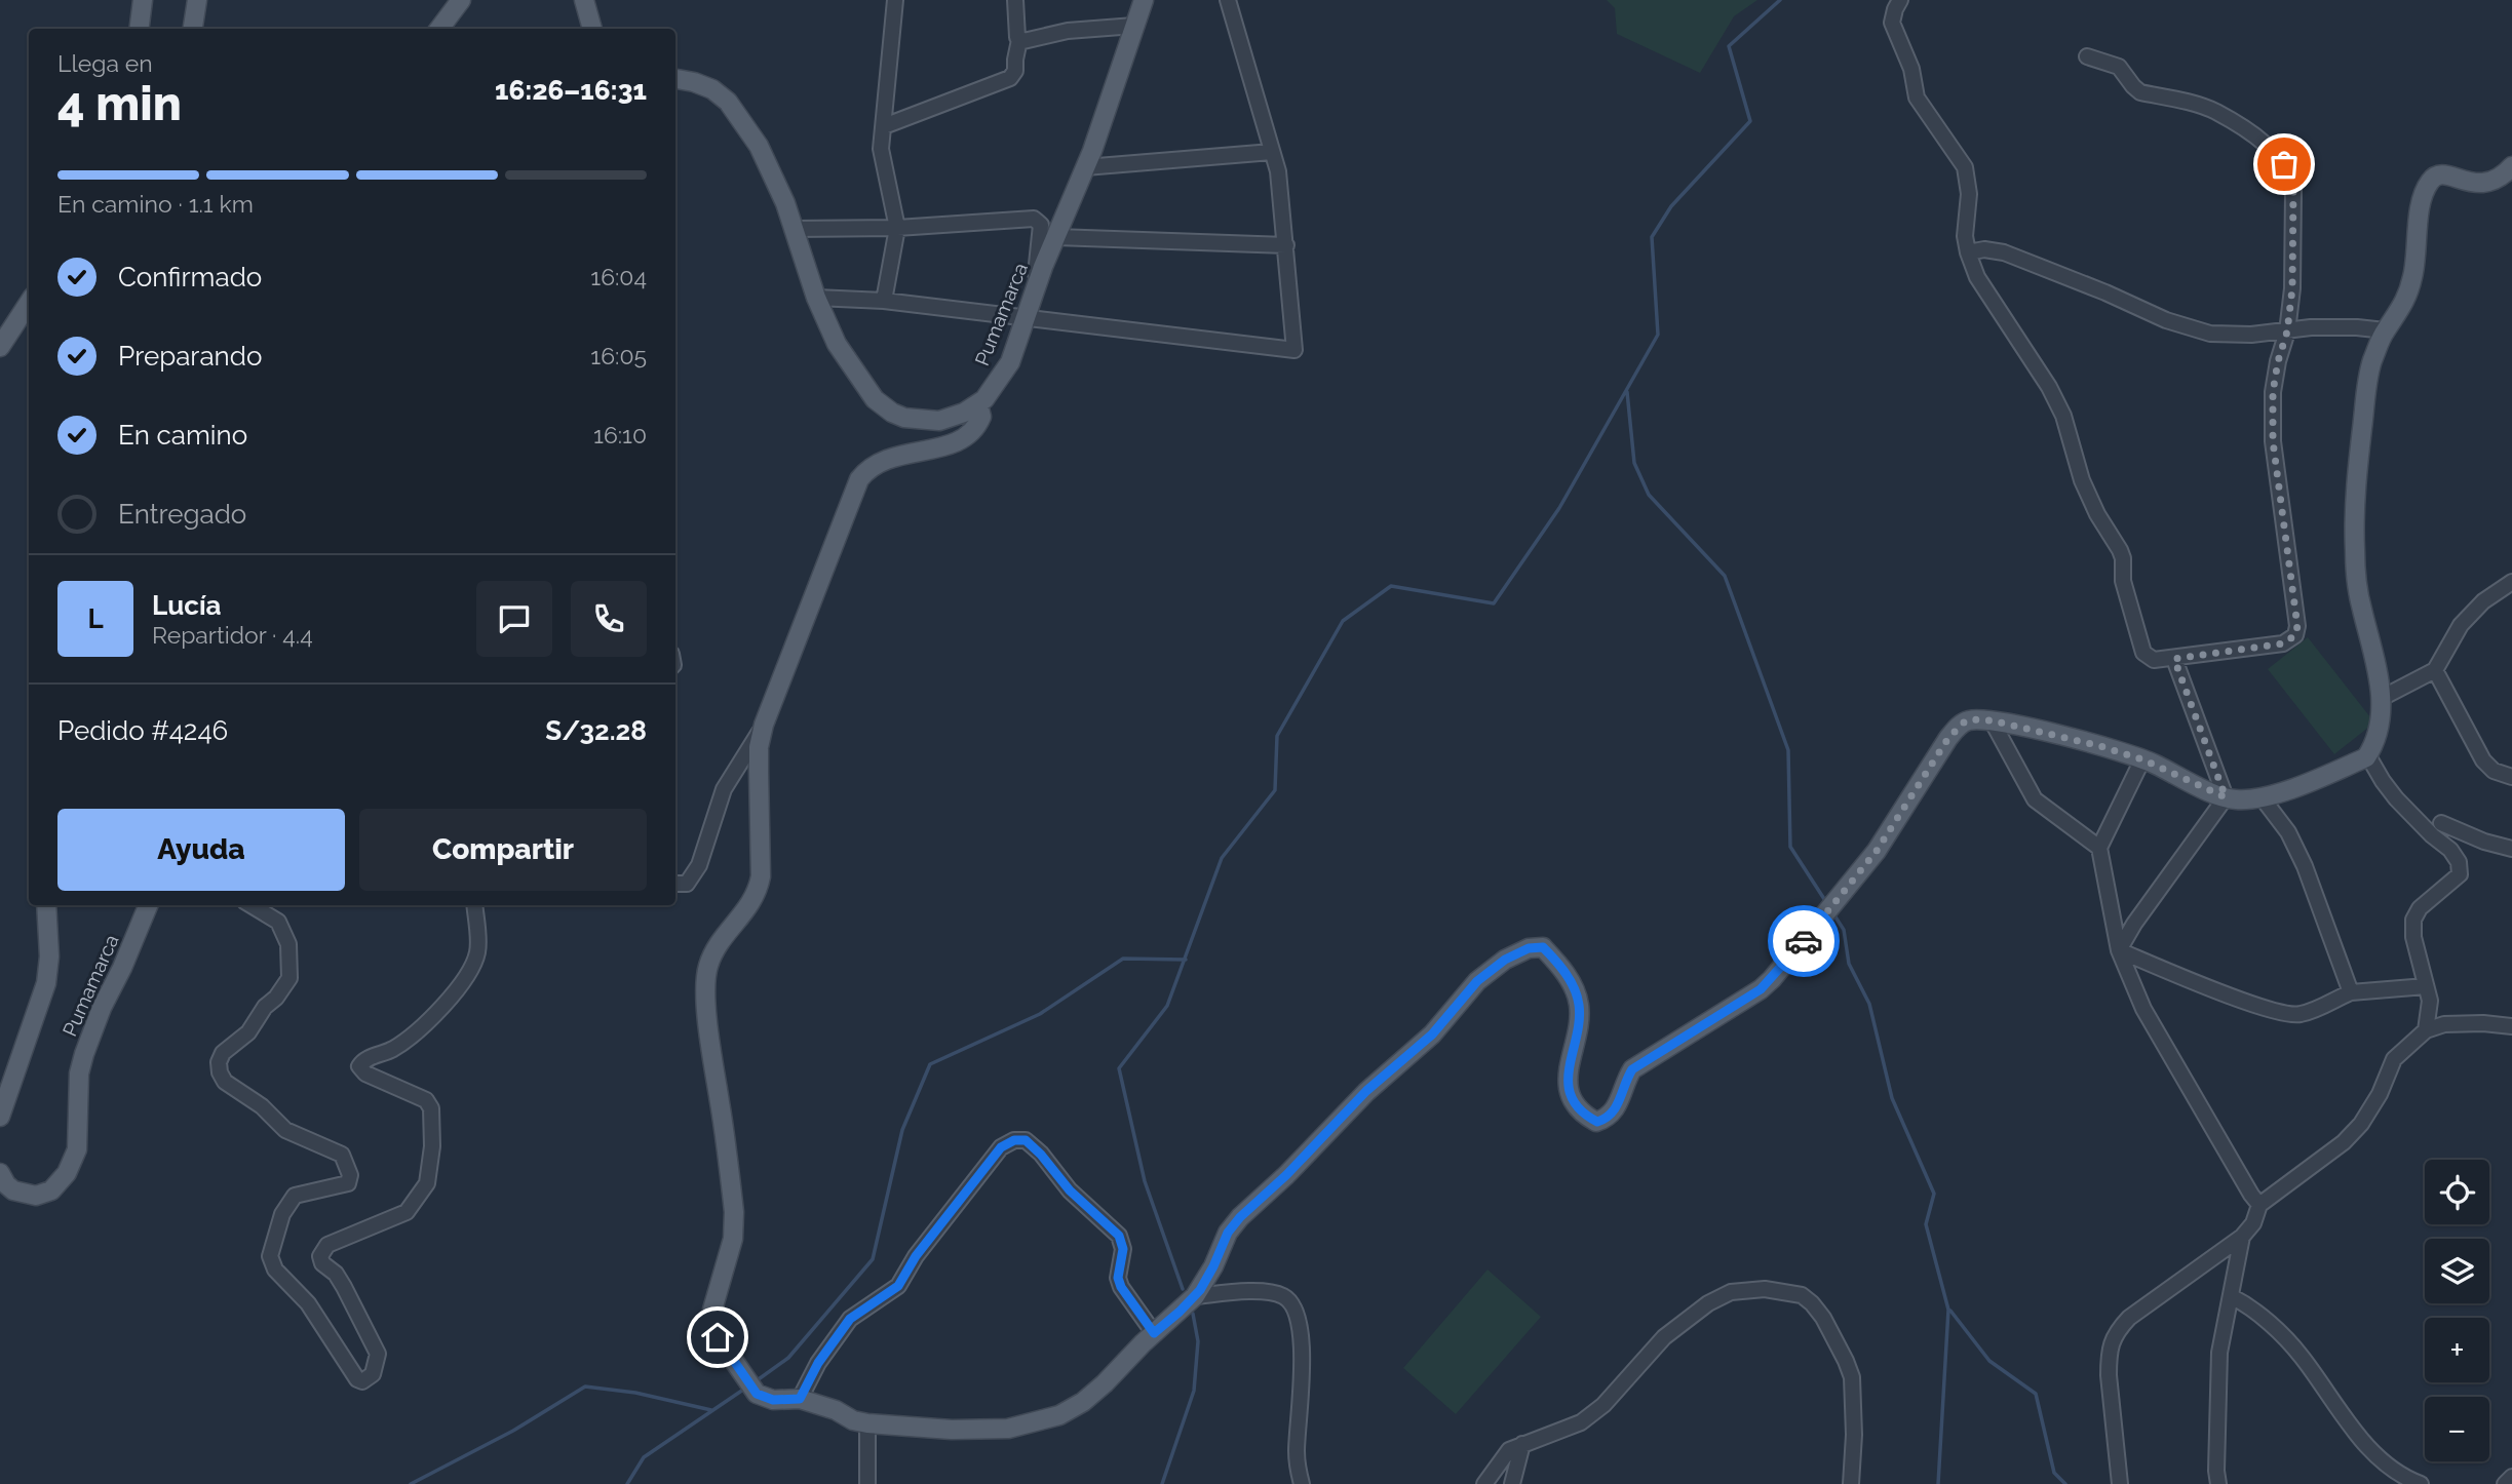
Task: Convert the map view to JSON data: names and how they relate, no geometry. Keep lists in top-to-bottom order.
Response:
{
  "streets": {
    "main road": ["Pumamarca"]
  },
  "page": {
    "heading": ["4 min", "Llega en", "16:26–16:31"],
    "panel": [
      "Lucía",
      "Repartidor · 4.4",
      "Pedido #4246",
      "S/32.28"
    ],
    "bar": "En camino · 1.1 km",
    "list": [
      ["Confirmado", "16:04"],
      ["Preparando", "16:05"],
      ["En camino", "16:10"],
      "Entregado"
    ],
    "round": "L",
    "buttons": ["Ayuda", "Compartir"],
    "map_buttons": ["+", "−"]
  }
}
